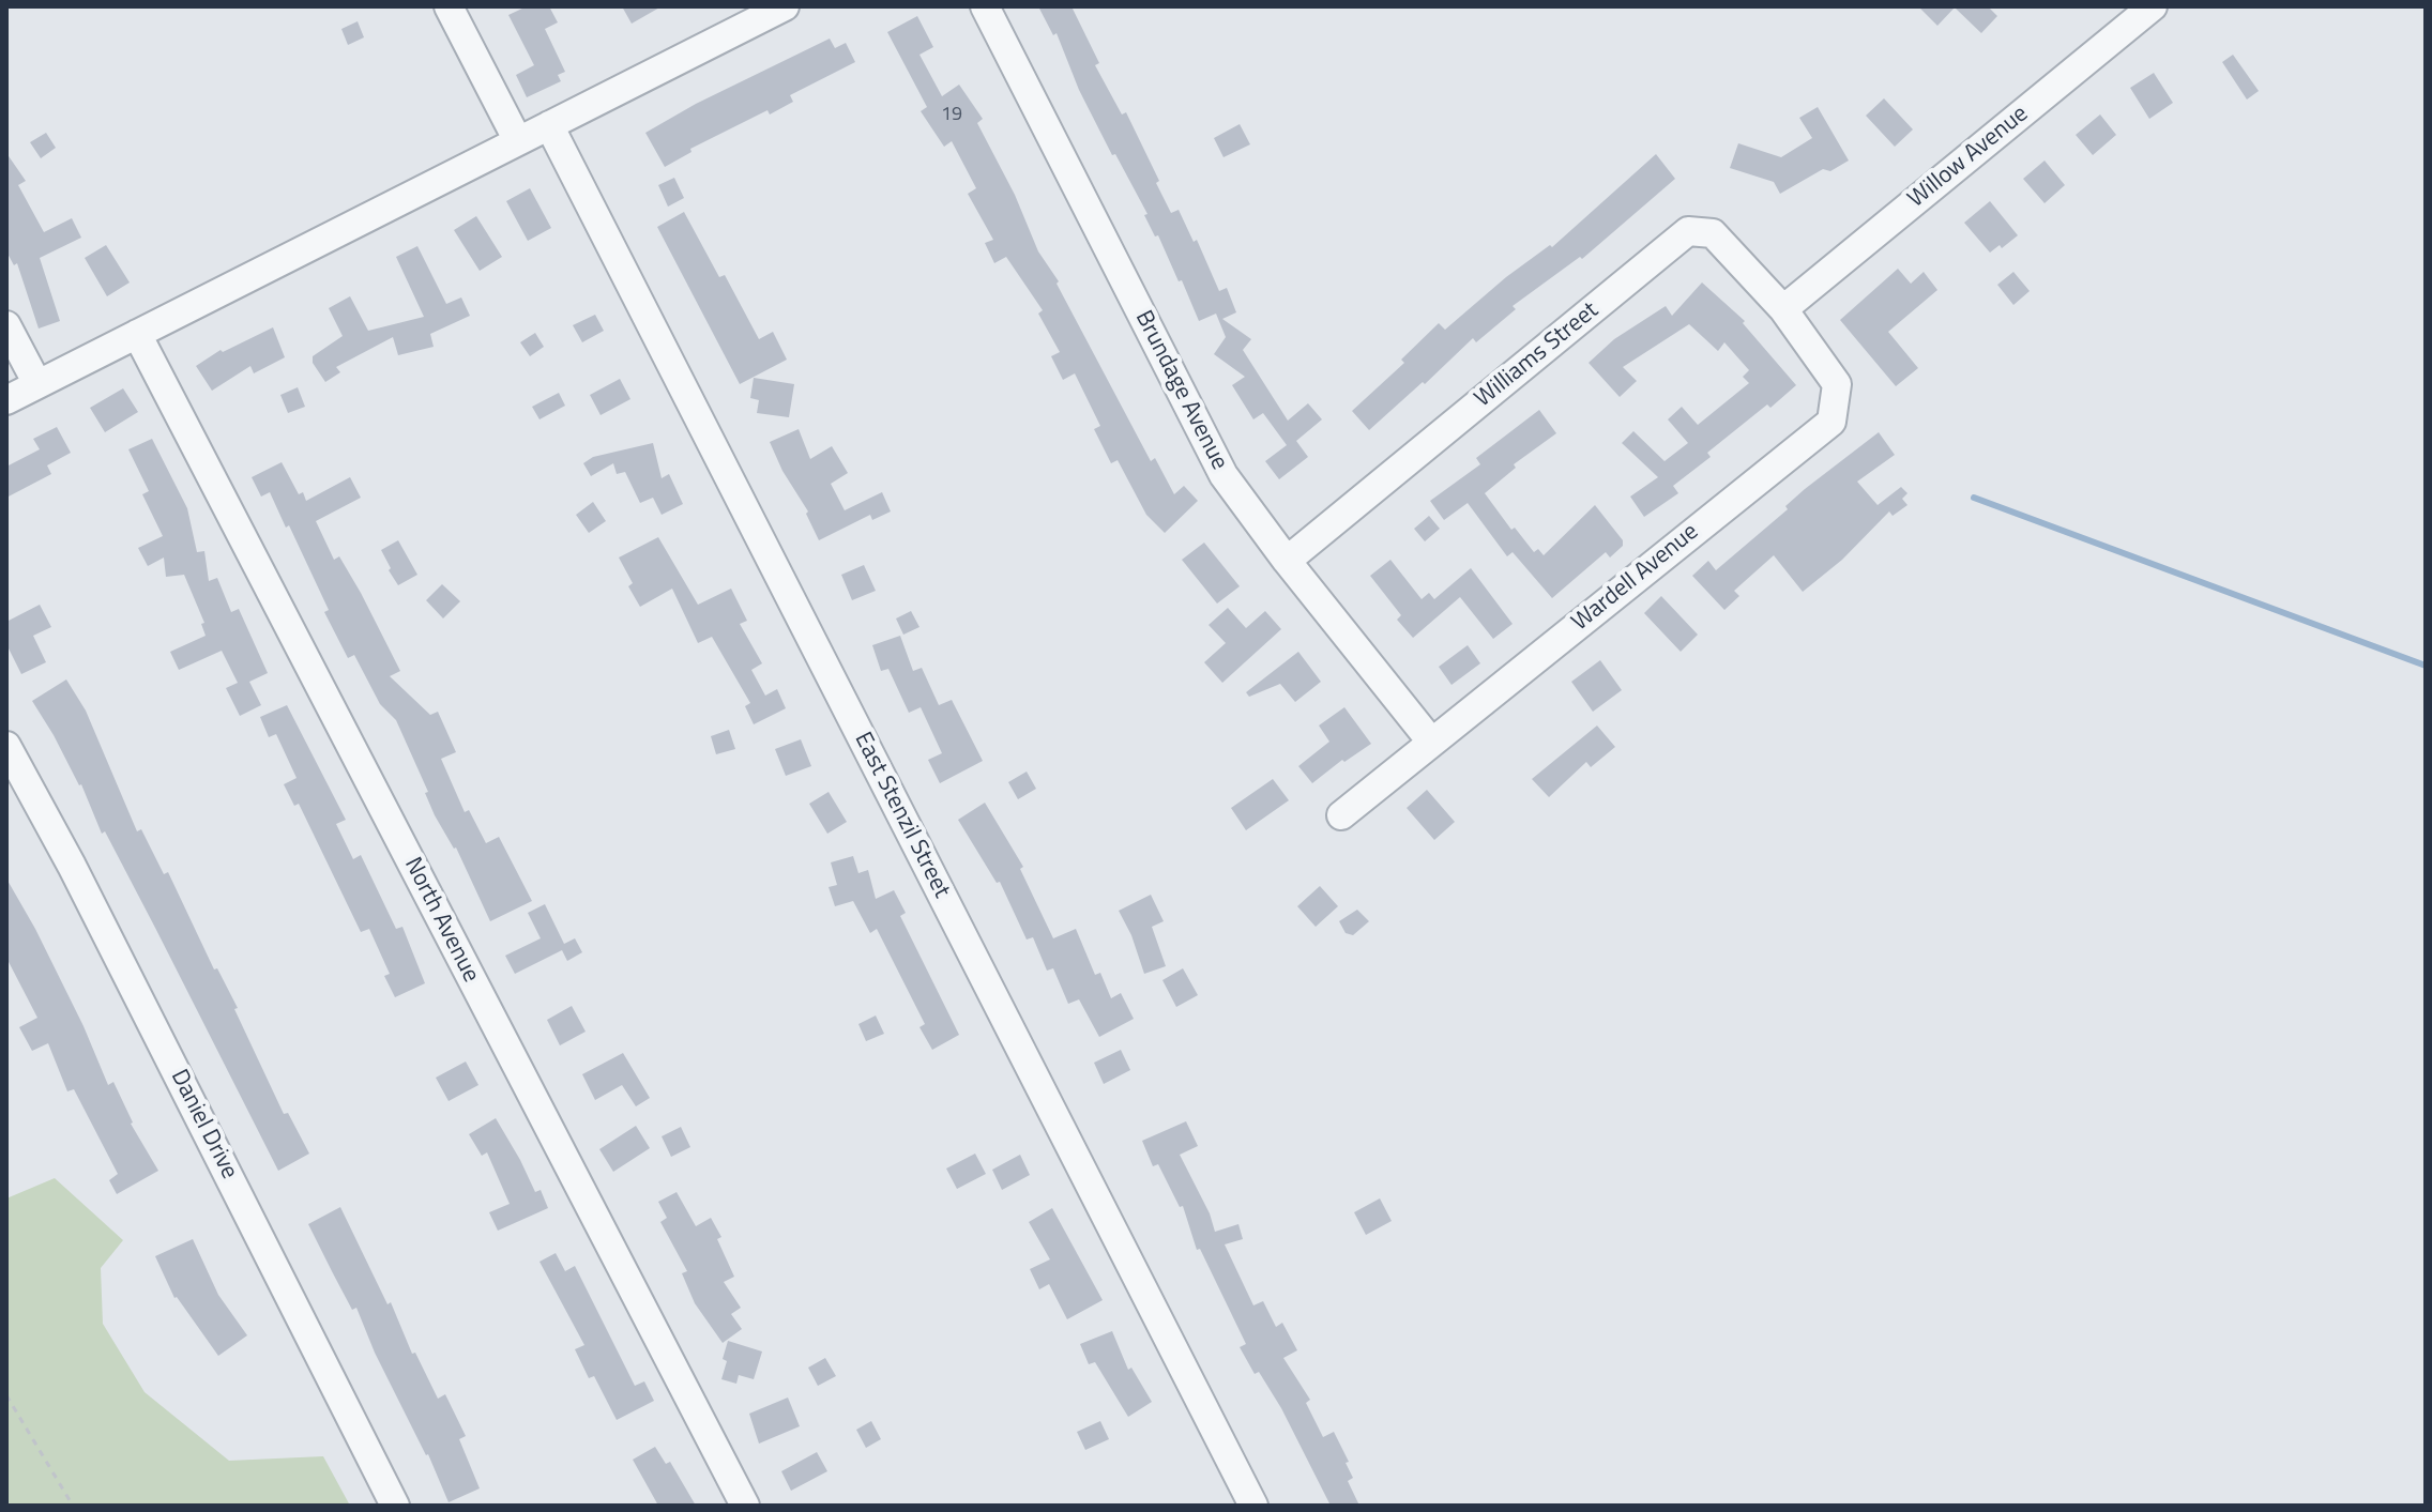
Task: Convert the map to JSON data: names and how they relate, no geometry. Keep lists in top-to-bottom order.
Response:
{
  "streets": {
    "street": [
      "Willow Avenue",
      "Williams Street",
      "Brundage Avenue",
      "Wardell Avenue",
      "East Stenzil Street",
      "North Avenue",
      "Daniel Drive"
    ]
  },
  "crossings": [
    ["Willow Avenue", "Williams Street"],
    ["Willow Avenue", "Wardell Avenue"],
    ["Williams Street", "Brundage Avenue"],
    ["Williams Street", "Wardell Avenue"],
    ["Brundage Avenue", "Wardell Avenue"]
  ],
  "house_numbers": ["19"]
}
